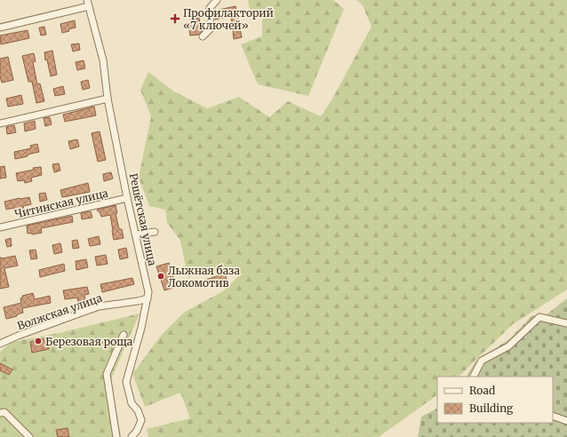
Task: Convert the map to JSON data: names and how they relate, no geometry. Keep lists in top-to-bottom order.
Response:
{
  "streets": {
    "street": ["Читинская улица", "Решётская улица", "Волжская улица"]
  },
  "crossings": [
    ["Читинская улица", "Решётская улица"],
    ["Решётская улица", "Волжская улица"]
  ],
  "places": {
    "health": ["Профилакторий «7 ключей»"],
    "other": ["Лыжная база Локомотив", "Березовая роща"]
  },
  "legend": ["Road", "Building"]
}
